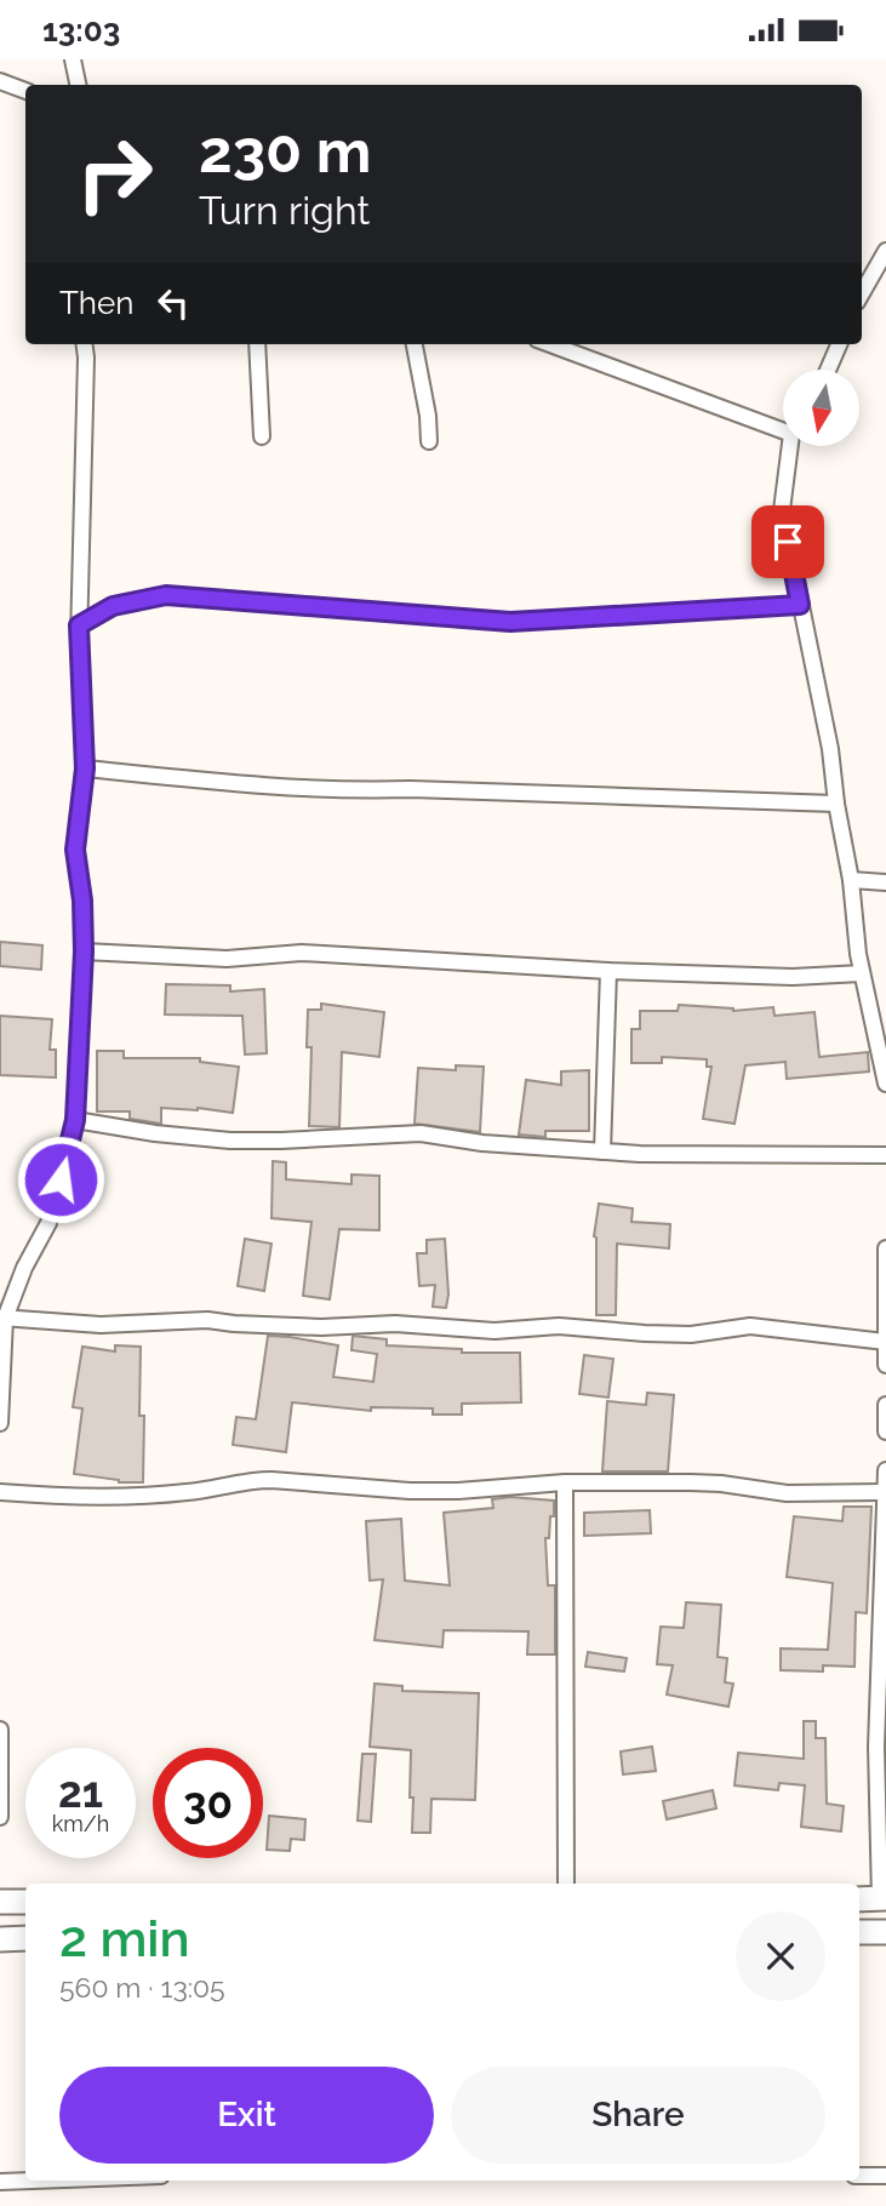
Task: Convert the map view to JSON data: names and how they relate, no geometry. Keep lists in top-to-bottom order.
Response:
{
  "north": "bottom",
  "page": {
    "status": "13:03",
    "turn": ["230 m", "Turn right"],
    "then": "Then",
    "speed": "21 km/h",
    "limit": "30",
    "heading": ["2 min", "560 m · 13:05"],
    "buttons": ["Exit", "Share"]
  }
}
